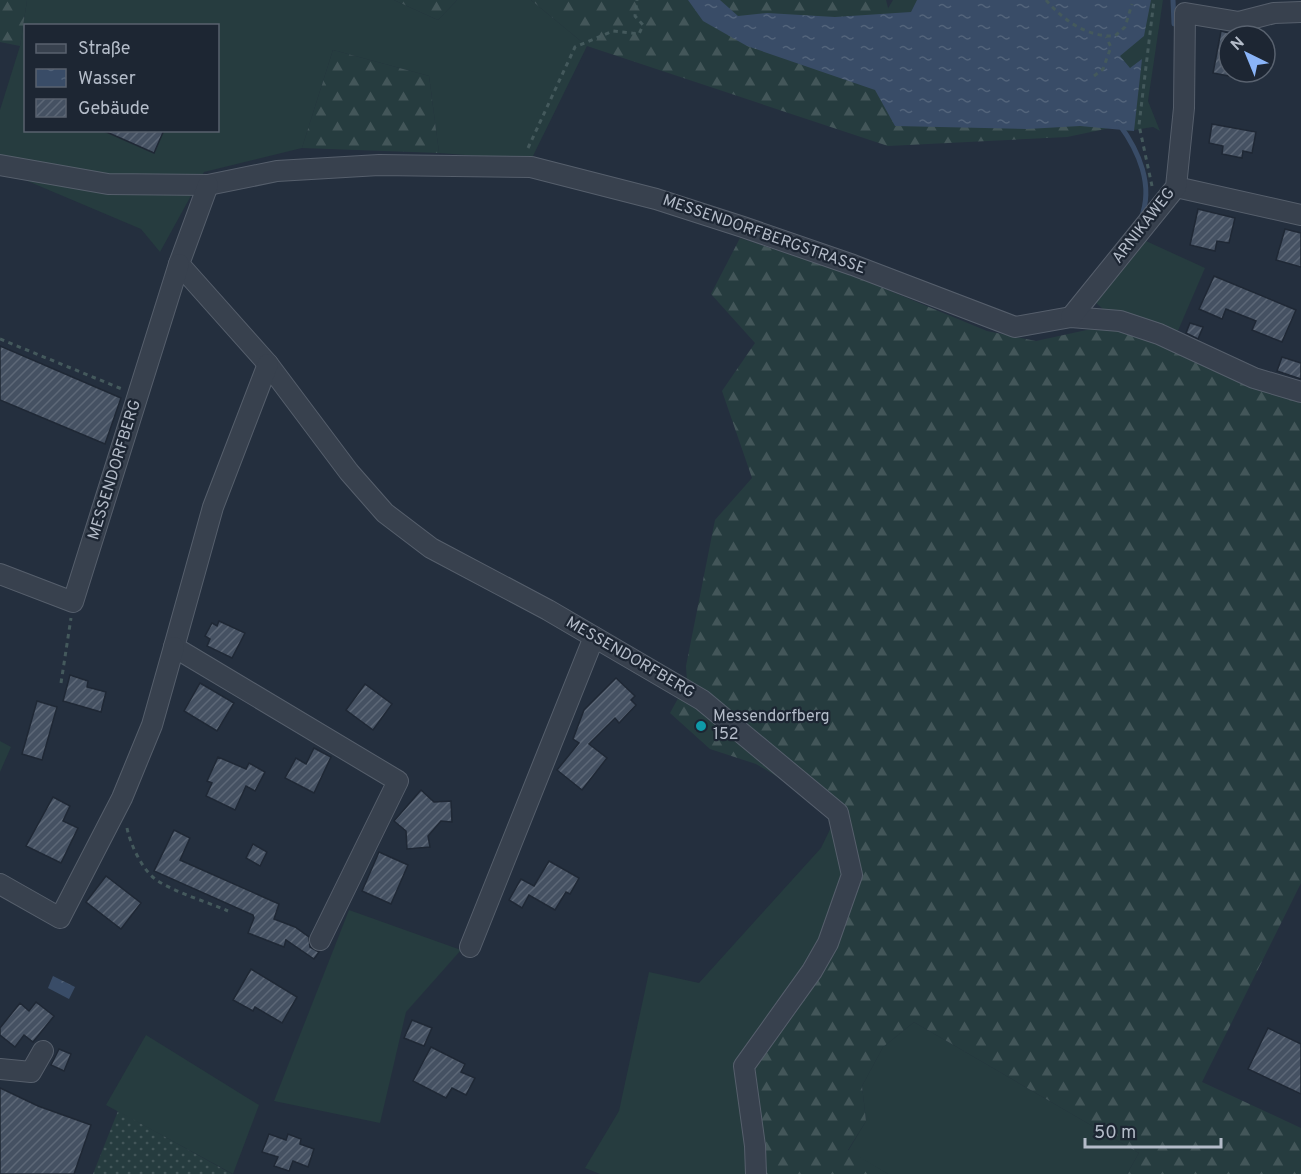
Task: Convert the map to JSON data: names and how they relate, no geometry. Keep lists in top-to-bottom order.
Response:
{
  "streets": {
    "street": ["ARNIKAWEG", "MESSENDORFBERGSTRASSE", "MESSENDORFBERG"]
  },
  "crossings": [
    ["ARNIKAWEG", "MESSENDORFBERGSTRASSE"],
    ["MESSENDORFBERGSTRASSE", "MESSENDORFBERG"]
  ],
  "places": ["Messendorfberg 152"],
  "legend": ["Straße", "Wasser", "Gebäude"],
  "scale_bar": "50 m",
  "north": "top left"
}
